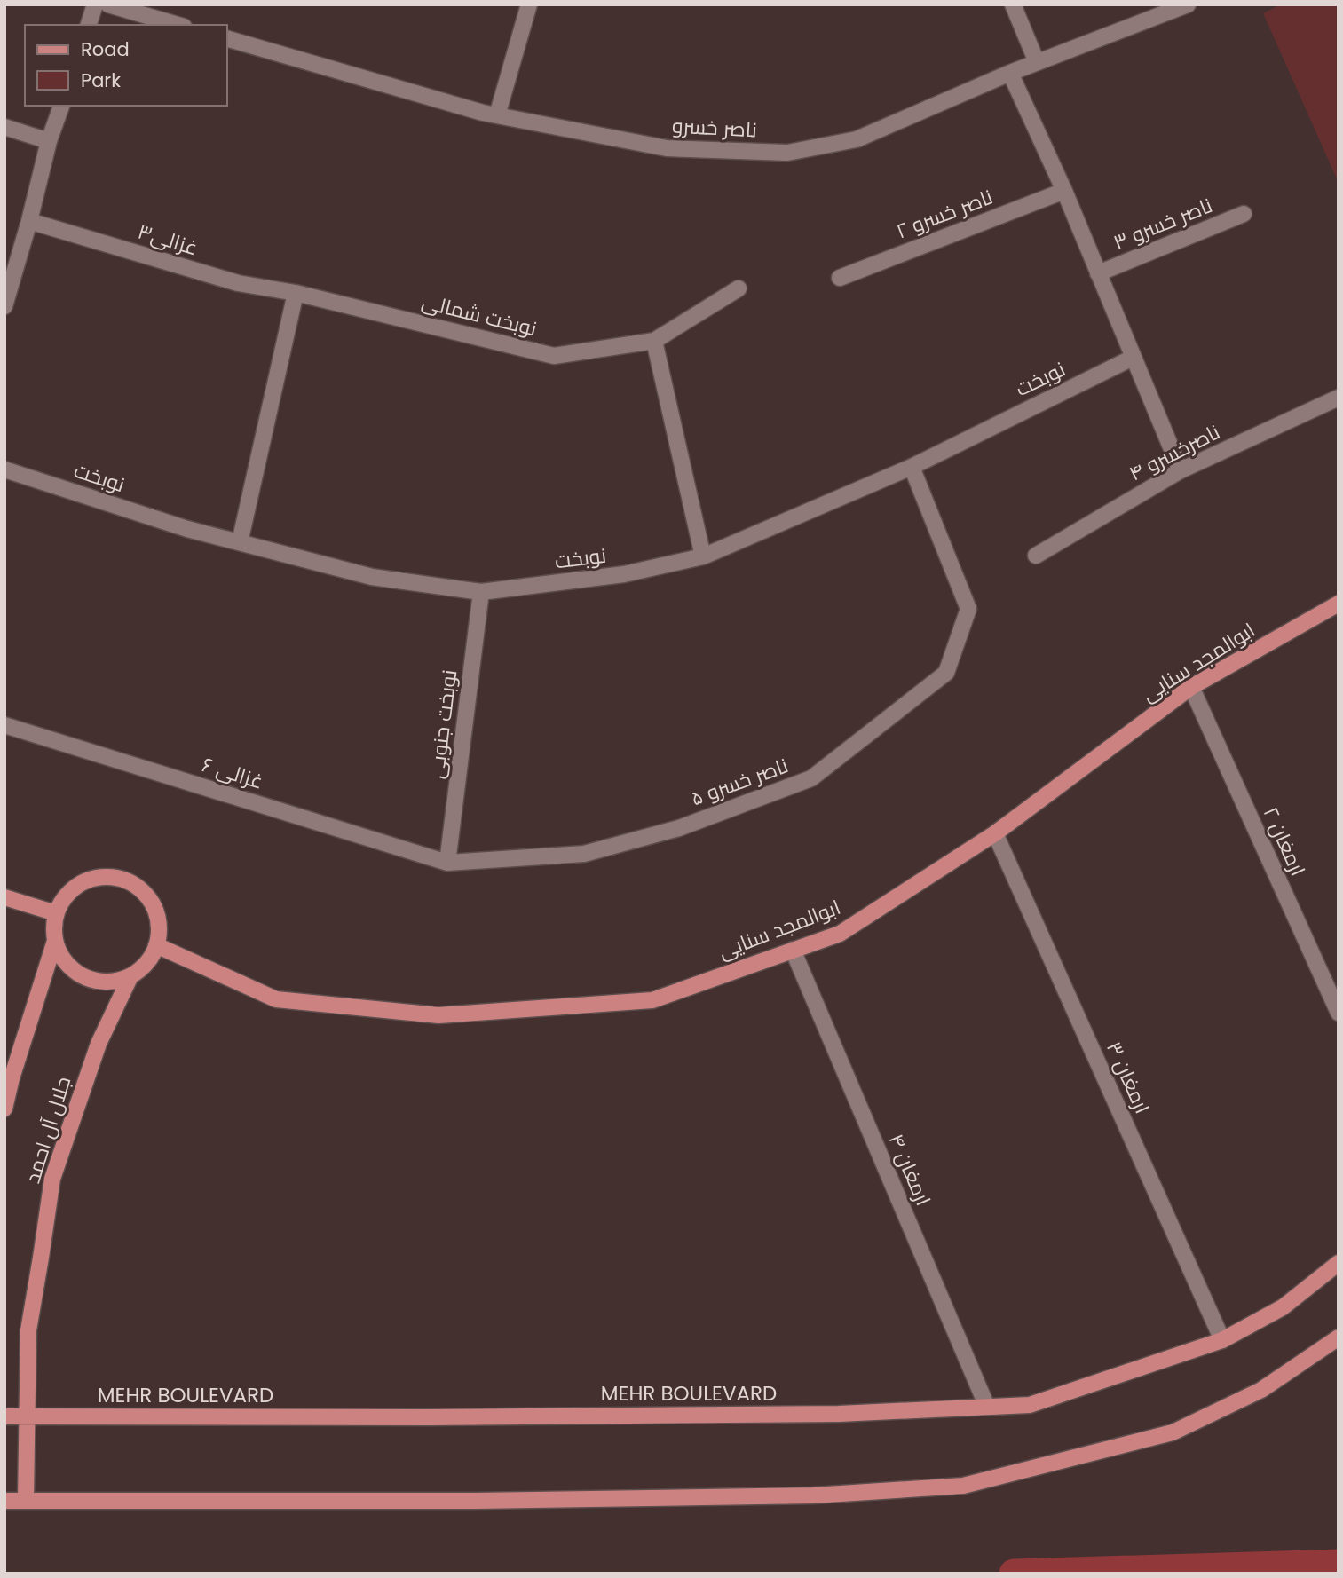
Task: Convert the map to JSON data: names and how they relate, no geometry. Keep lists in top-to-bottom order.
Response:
{
  "streets": {
    "main road": ["ابوالمجد سنایی", "جلال آل احمد", "MEHR BOULEVARD"],
    "street": [
      "ناصر خسرو",
      "ناصر خسرو ۲",
      "ناصر خسرو ۳",
      "غزالی۳",
      "نوبخت شمالی",
      "نوبخت",
      "ناصرخسرو ۴",
      "نوبخت جنوبی",
      "غزالی ۶",
      "ناصر خسرو ۵",
      "ارمغان ۲",
      "ارمغان ۳",
      "ارمغان ۴"
    ]
  },
  "crossings": [
    ["غزالی۳", "نوبخت شمالی"],
    ["نوبخت", "نوبخت جنوبی"],
    ["نوبخت", "ناصر خسرو ۵"],
    ["ابوالمجد سنایی", "ارمغان ۲"],
    ["ابوالمجد سنایی", "ارمغان ۳"],
    ["ابوالمجد سنایی", "جلال آل احمد"],
    ["ابوالمجد سنایی", "ارمغان ۴"],
    ["نوبخت جنوبی", "غزالی ۶"],
    ["نوبخت جنوبی", "ناصر خسرو ۵"],
    ["غزالی ۶", "ناصر خسرو ۵"],
    ["ارمغان ۳", "MEHR BOULEVARD"],
    ["جلال آل احمد", "MEHR BOULEVARD"],
    ["ارمغان ۴", "MEHR BOULEVARD"]
  ],
  "legend": ["Road", "Park"]
}
